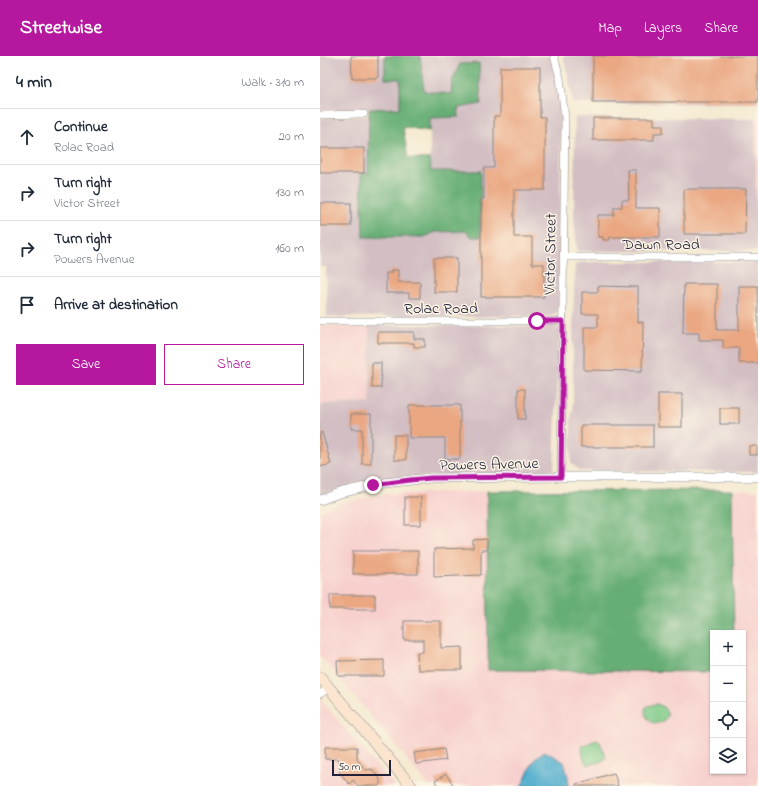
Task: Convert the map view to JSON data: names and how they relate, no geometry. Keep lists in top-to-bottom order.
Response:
{
  "streets": {
    "street": [
      "Dawn Road",
      "Victor Street",
      "Rolac Road",
      "Powers Avenue"
    ]
  },
  "crossings": [
    ["Dawn Road", "Victor Street"],
    ["Victor Street", "Rolac Road"],
    ["Victor Street", "Powers Avenue"]
  ],
  "scale_bar": "50 m",
  "page": {
    "header": "Streetwise",
    "nav": ["Map", "Layers", "Share"],
    "heading": ["4 min", "Walk · 310 m"],
    "list": [
      ["Continue", "Rolac Road", "20 m"],
      ["Turn right", "Victor Street", "130 m"],
      ["Turn right", "Powers Avenue", "160 m"],
      "Arrive at destination"
    ],
    "buttons": ["Save", "Share"],
    "map_buttons": ["+", "−"],
    "scale": "50 m"
  }
}
